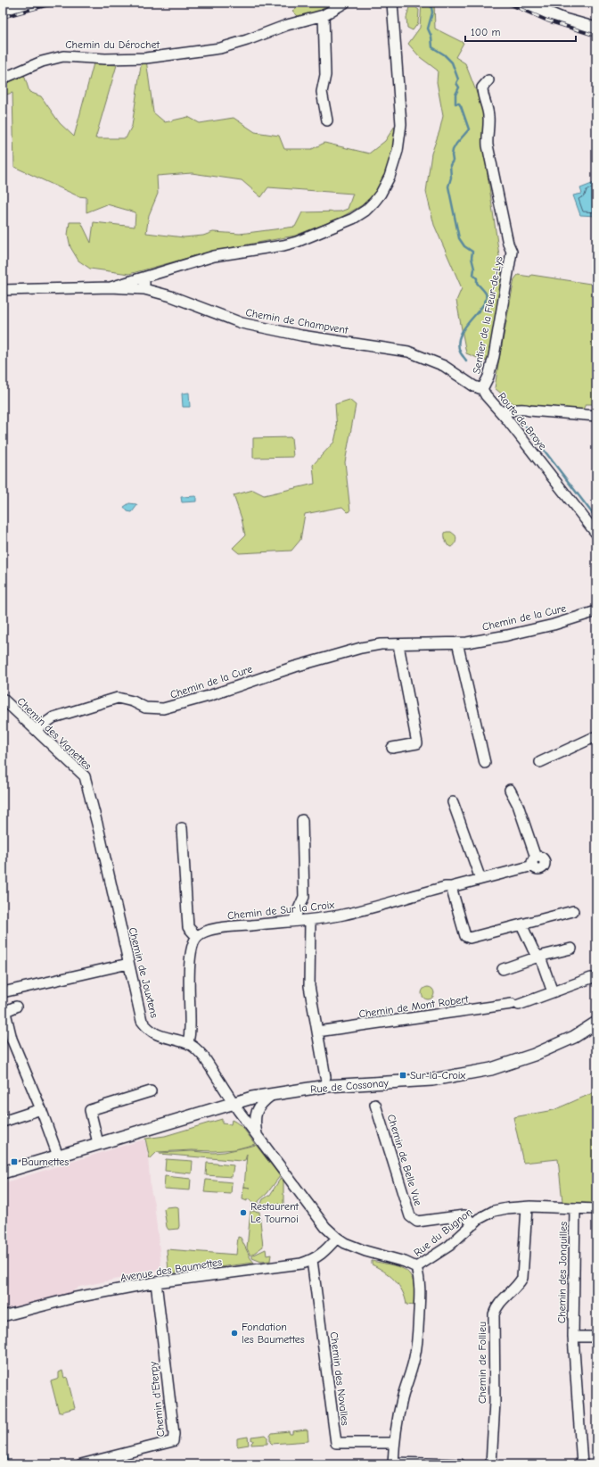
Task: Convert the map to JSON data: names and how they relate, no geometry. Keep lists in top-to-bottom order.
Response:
{
  "streets": {
    "main road": ["Rue de Cossonay"],
    "street": [
      "Chemin du Dérochet",
      "Sentier de la Fleur-de-Lys",
      "Chemin de Champvent",
      "Route de Broye",
      "Chemin de la Cure",
      "Chemin des Vignettes",
      "Chemin de Sur la Croix",
      "Chemin de Jouxtens",
      "Chemin de Mont Robert",
      "Chemin de Belle Vue",
      "Rue du Bugnon",
      "Avenue des Baumettes",
      "Chemin des Jonquilles",
      "Chemin de Follieu",
      "Chemin des Novalles",
      "Chemin d'Eterpy"
    ]
  },
  "crossings": [
    ["Sentier de la Fleur-de-Lys", "Route de Broye"],
    ["Chemin de Champvent", "Route de Broye"],
    ["Chemin de la Cure", "Chemin des Vignettes"],
    ["Chemin des Vignettes", "Chemin de Jouxtens"],
    ["Chemin de Jouxtens", "Rue de Cossonay"],
    ["Chemin de Jouxtens", "Rue du Bugnon"],
    ["Chemin de Jouxtens", "Avenue des Baumettes"],
    ["Chemin de Belle Vue", "Rue du Bugnon"],
    ["Rue du Bugnon", "Chemin des Jonquilles"],
    ["Rue du Bugnon", "Chemin de Follieu"],
    ["Rue du Bugnon", "Chemin des Novalles"],
    ["Avenue des Baumettes", "Chemin des Novalles"],
    ["Avenue des Baumettes", "Chemin d'Eterpy"]
  ],
  "places": {
    "transit": ["Sur-la-Croix", "Baumettes"],
    "other": ["Restaurent Le Tournoi", "Fondation les Baumettes"]
  },
  "scale_bar": "100 m"
}
